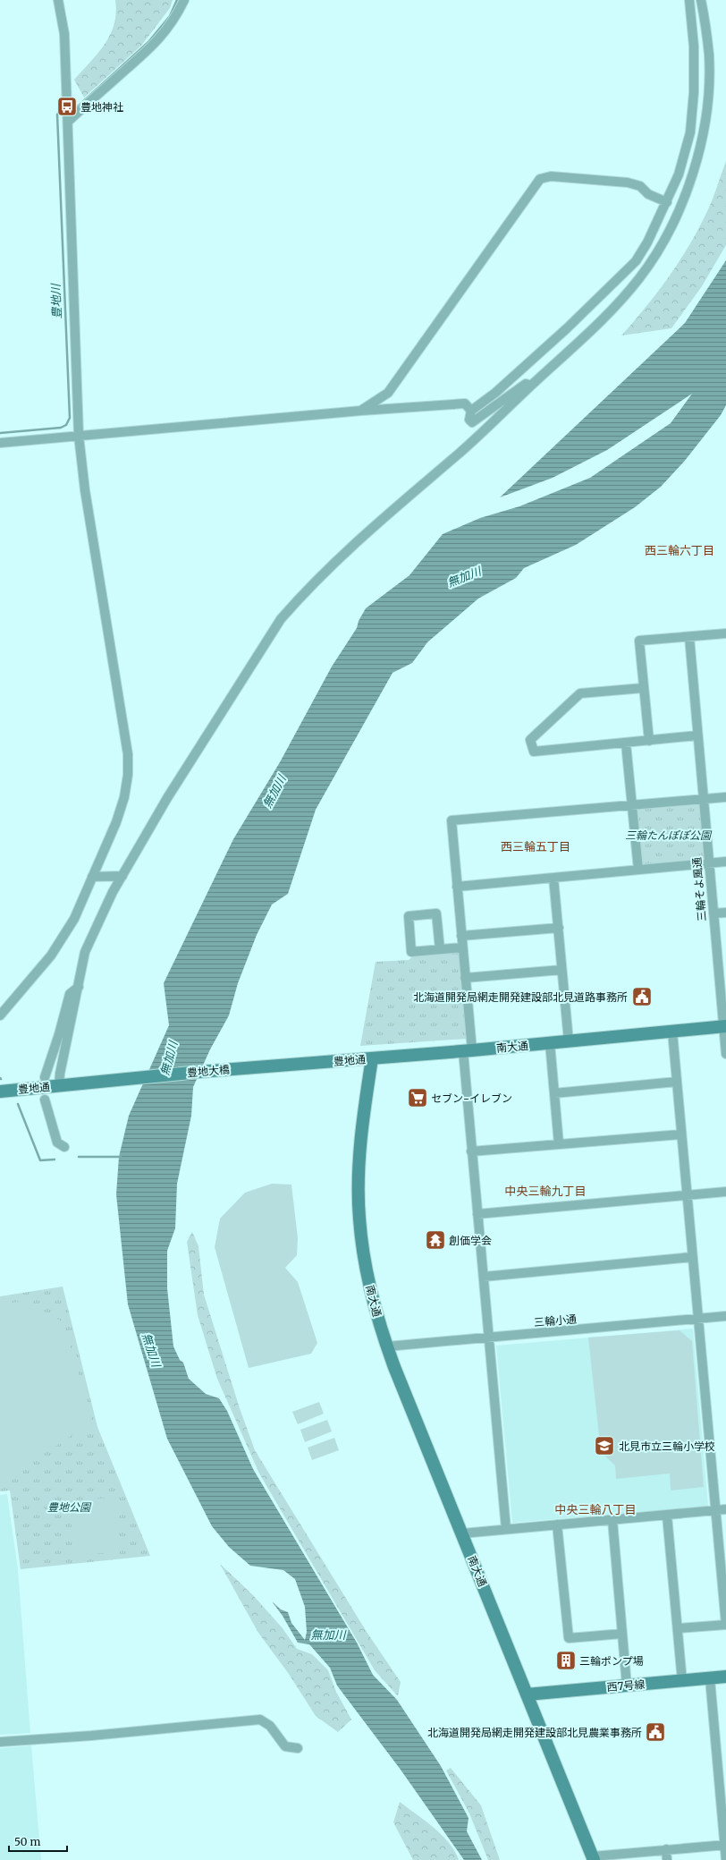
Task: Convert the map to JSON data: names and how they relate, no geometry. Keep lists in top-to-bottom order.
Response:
{
  "streets": {
    "street": [
      "三輪そよ風通",
      "南大通",
      "豊地通",
      "豊地大橋",
      "三輪小通",
      "西7号線"
    ]
  },
  "crossings": [
    ["三輪そよ風通", "南大通"],
    ["南大通", "豊地通"],
    ["南大通", "三輪小通"],
    ["南大通", "西7号線"],
    ["豊地通", "豊地大橋"]
  ],
  "districts": [
    "西三輪六丁目",
    "西三輪五丁目",
    "中央三輪九丁目",
    "中央三輪八丁目"
  ],
  "water": ["豊地川", "無加川"],
  "parks": ["三輪たんぽぽ公園", "豊地公園"],
  "places": {
    "bus stop": ["豊地神社"],
    "public building": ["北海道開発局網走開発建設部北見道路事務所", "北海道開発局網走開発建設部北見農業事務所"],
    "supermarket": ["セブン-イレブン"],
    "temple": ["創価学会"],
    "school or university": ["北見市立三輪小学校"],
    "building": ["三輪ポンプ場"]
  },
  "scale_bar": "50 m"
}
